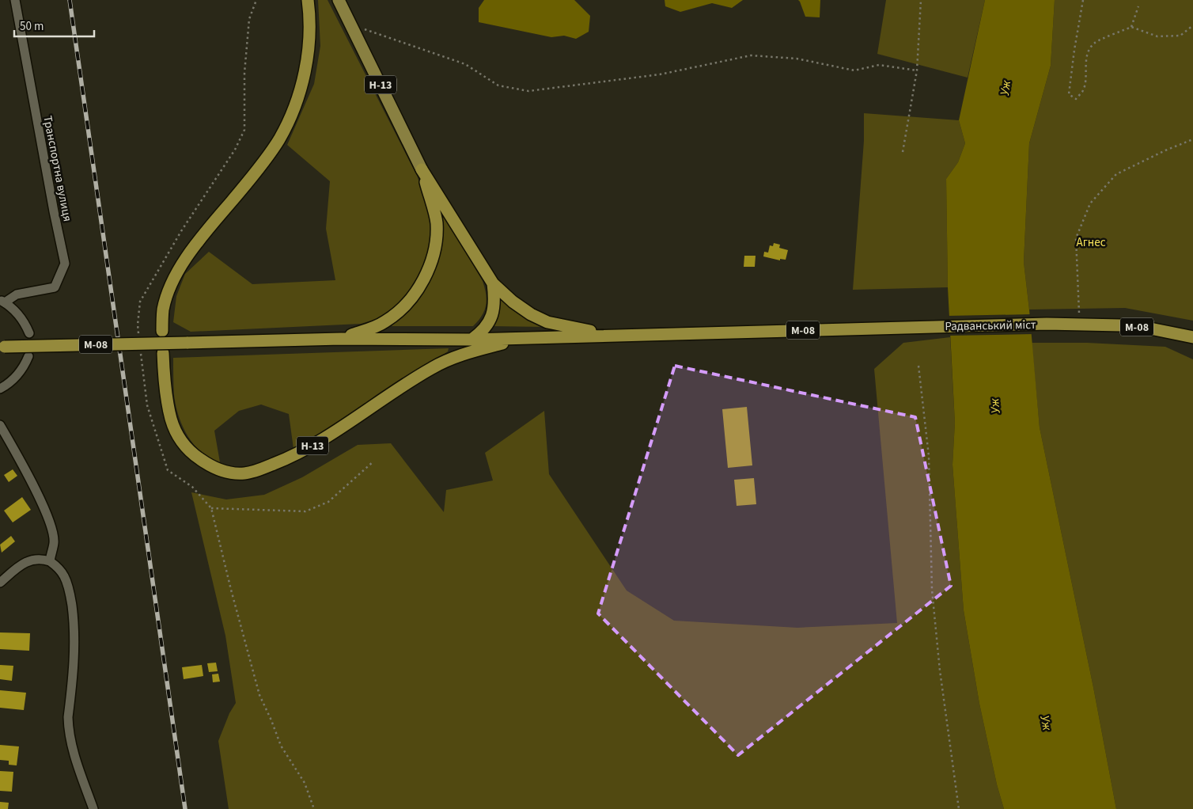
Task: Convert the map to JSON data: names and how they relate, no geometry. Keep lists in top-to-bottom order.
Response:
{
  "streets": {
    "highway": ["Н-13", "Радванський міст", "М-08"],
    "street": ["Транспортна вулиця"]
  },
  "crossings": [
    ["Н-13", "Радванський міст"],
    ["Н-13", "М-08"],
    ["Радванський міст", "М-08"]
  ],
  "water": ["Уж"],
  "parks": ["Агнес"],
  "scale_bar": "50 m"
}
